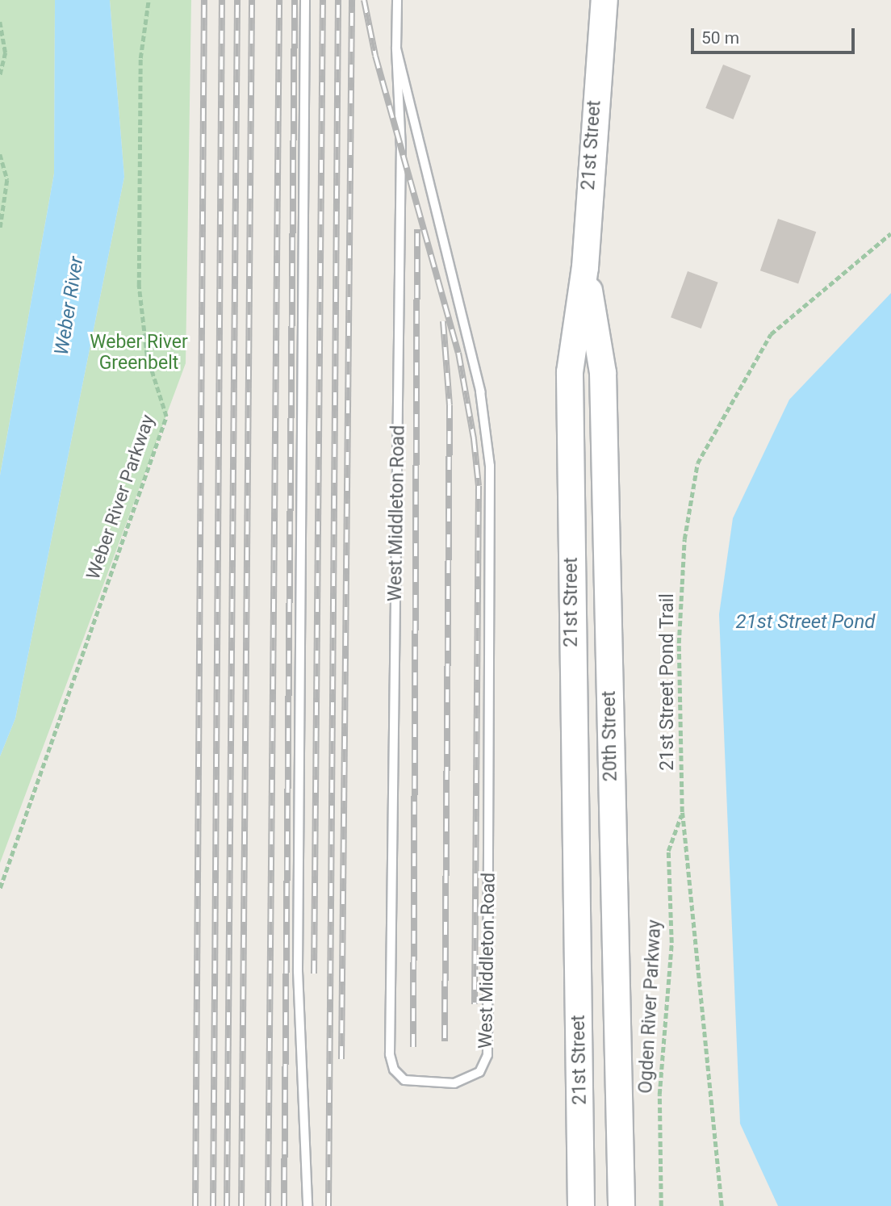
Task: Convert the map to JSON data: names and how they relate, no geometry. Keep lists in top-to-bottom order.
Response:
{
  "streets": {
    "main road": ["21st Street", "20th Street"],
    "lane": ["West Middleton Road"],
    "path": ["Weber River Parkway", "21st Street Pond Trail", "Ogden River Parkway"]
  },
  "crossings": [
    ["21st Street", "20th Street"],
    ["21st Street Pond Trail", "Ogden River Parkway"]
  ],
  "water": ["Weber River", "21st Street Pond"],
  "parks": ["Weber River Greenbelt"],
  "scale_bar": "50 m"
}
